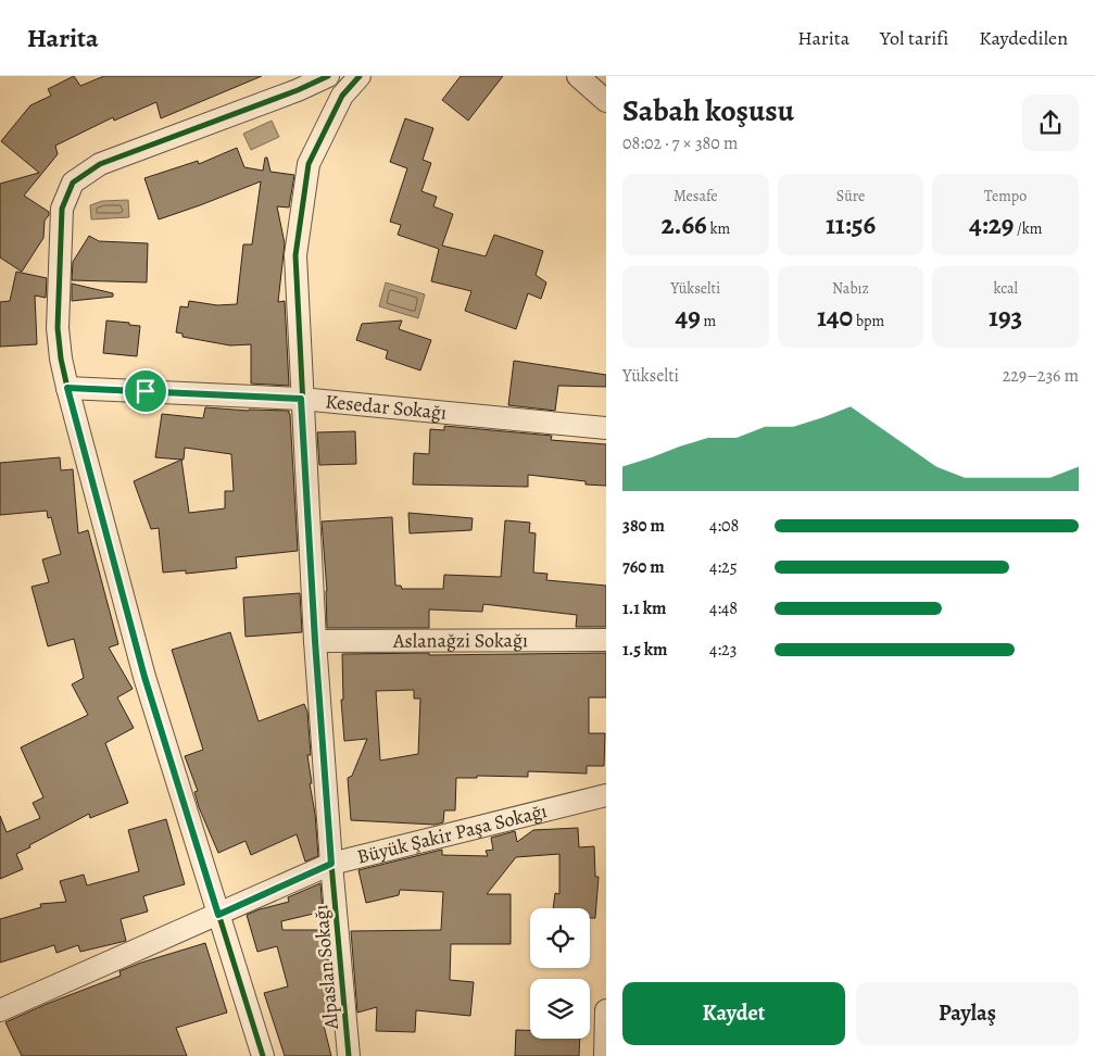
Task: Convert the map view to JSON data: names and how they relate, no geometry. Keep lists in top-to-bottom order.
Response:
{
  "streets": {
    "street": [
      "Kesedar Sokağı",
      "Aslanağzi Sokağı",
      "Büyük Şakir Paşa Sokağı",
      "Alpaslan Sokağı"
    ]
  },
  "crossings": [
    ["Kesedar Sokağı", "Alpaslan Sokağı"],
    ["Aslanağzi Sokağı", "Alpaslan Sokağı"],
    ["Büyük Şakir Paşa Sokağı", "Alpaslan Sokağı"]
  ],
  "page": {
    "header": "Harita",
    "nav": ["Harita", "Yol tarifi", "Kaydedilen"],
    "heading": ["Sabah koşusu", "08:02 · 7 × 380 m"],
    "stats": [
      ["Mesafe", "2.66 km"],
      ["Süre", "11:56"],
      ["Tempo", "4:29 /km"],
      ["Yükselti", "49 m"],
      ["Nabız", "140 bpm"],
      ["kcal", "193"]
    ],
    "chart": ["Yükselti", "229–236 m"],
    "list": [
      {
        "name": "380 m",
        "note": "4:08"
      },
      {
        "name": "760 m",
        "note": "4:25"
      },
      {
        "name": "1.1 km",
        "note": "4:48"
      },
      {
        "name": "1.5 km",
        "note": "4:23"
      }
    ],
    "buttons": ["Kaydet", "Paylaş"]
  }
}
